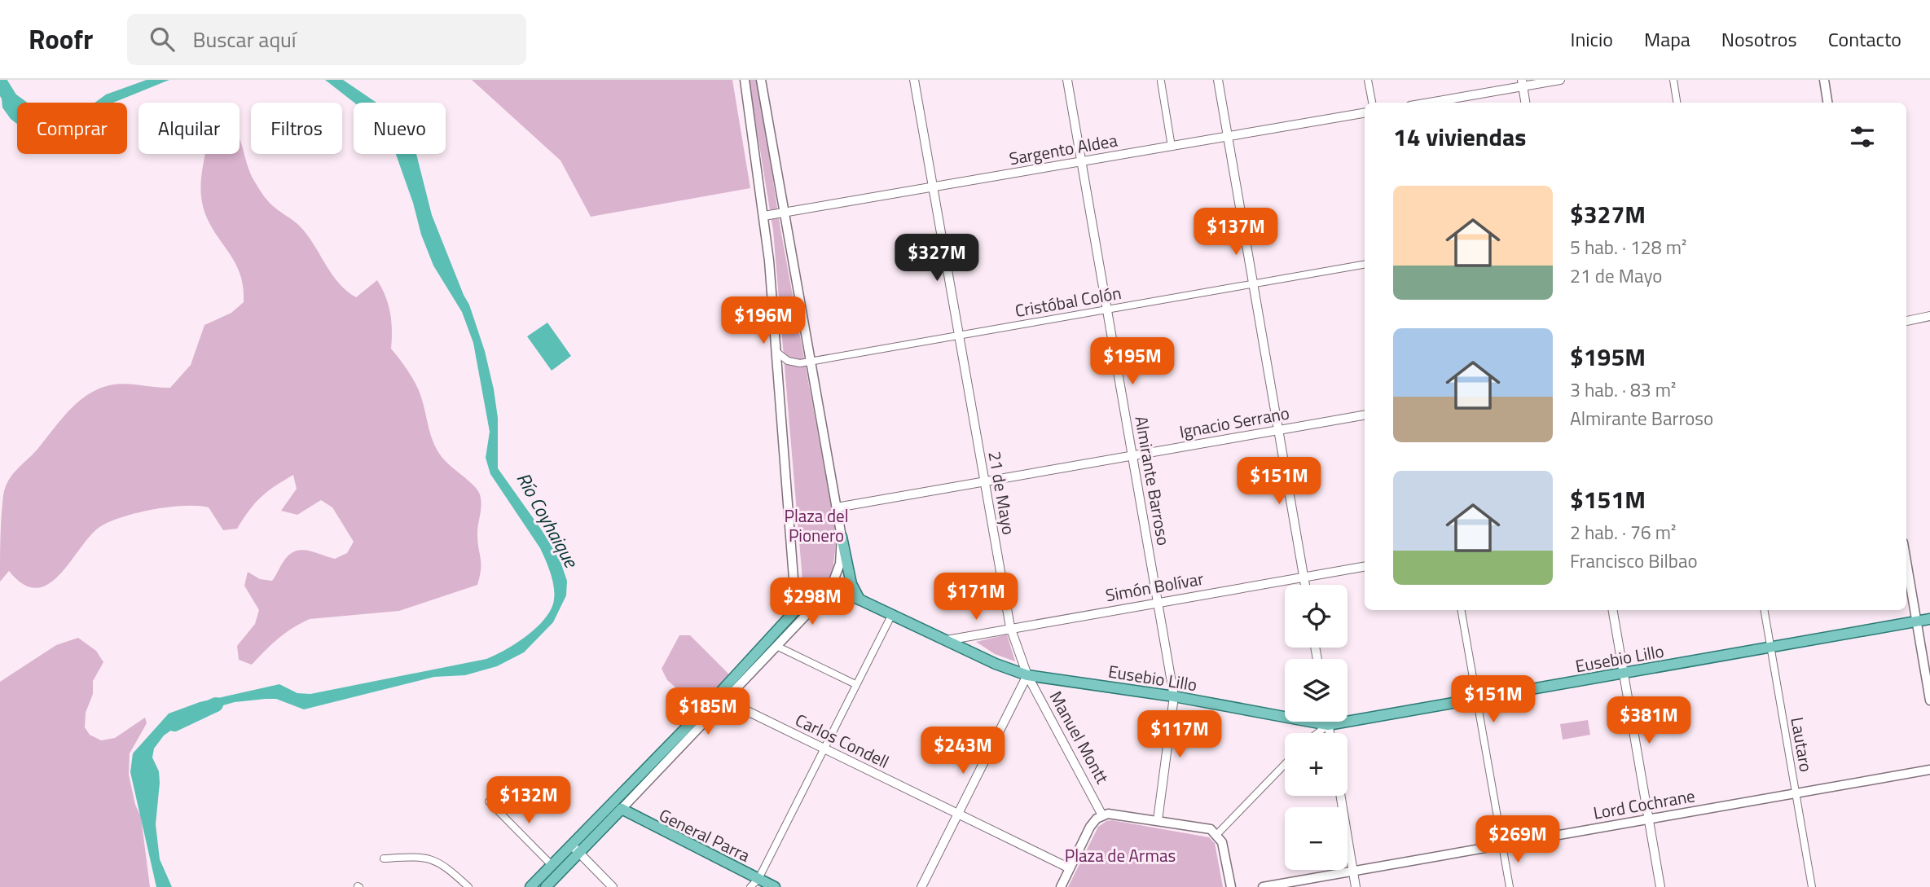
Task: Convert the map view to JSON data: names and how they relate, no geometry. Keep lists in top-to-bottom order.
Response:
{
  "streets": {
    "main road": ["Eusebio Lillo", "Lord Cochrane", "General Parra"],
    "street": [
      "Sargento Aldea",
      "Cristóbal Colón",
      "Ignacio Serrano",
      "Almirante Barroso",
      "21 de Mayo",
      "Simón Bolívar",
      "Manuel Montt",
      "Carlos Condell",
      "Lautaro"
    ]
  },
  "crossings": [
    ["Sargento Aldea", "Almirante Barroso"],
    ["Sargento Aldea", "21 de Mayo"],
    ["Cristóbal Colón", "Almirante Barroso"],
    ["Cristóbal Colón", "21 de Mayo"],
    ["Ignacio Serrano", "Almirante Barroso"],
    ["Ignacio Serrano", "21 de Mayo"],
    ["Almirante Barroso", "Simón Bolívar"],
    ["Almirante Barroso", "Eusebio Lillo"],
    ["21 de Mayo", "Simón Bolívar"],
    ["21 de Mayo", "Eusebio Lillo"],
    ["21 de Mayo", "Manuel Montt"],
    ["Simón Bolívar", "Eusebio Lillo"],
    ["Eusebio Lillo", "Manuel Montt"],
    ["Eusebio Lillo", "Lautaro"],
    ["Lautaro", "Lord Cochrane"]
  ],
  "water": ["Río Coyhaique"],
  "parks": ["Plaza del Pionero", "Plaza de Armas"],
  "page": {
    "header": "Roofr",
    "search": "Buscar aquí",
    "nav": [
      "Inicio",
      "Mapa",
      "Nosotros",
      "Contacto"
    ],
    "chip": [
      "Comprar",
      "Alquilar",
      "Filtros",
      "Nuevo"
    ],
    "heading": "14 viviendas",
    "list": [
      {
        "name": "$327M",
        "note": "5 hab. · 128 m² · 21 de Mayo"
      },
      {
        "name": "$195M",
        "note": "3 hab. · 83 m² · Almirante Barroso"
      },
      {
        "name": "$151M",
        "note": "2 hab. · 76 m² · Francisco Bilbao"
      }
    ],
    "price": [
      "$137M",
      "$327M",
      "$196M",
      "$195M",
      "$151M",
      "$171M",
      "$298M",
      "$151M",
      "$185M",
      "$381M",
      "$117M",
      "$243M",
      "$132M",
      "$269M"
    ],
    "map_buttons": ["+", "−"]
  }
}
